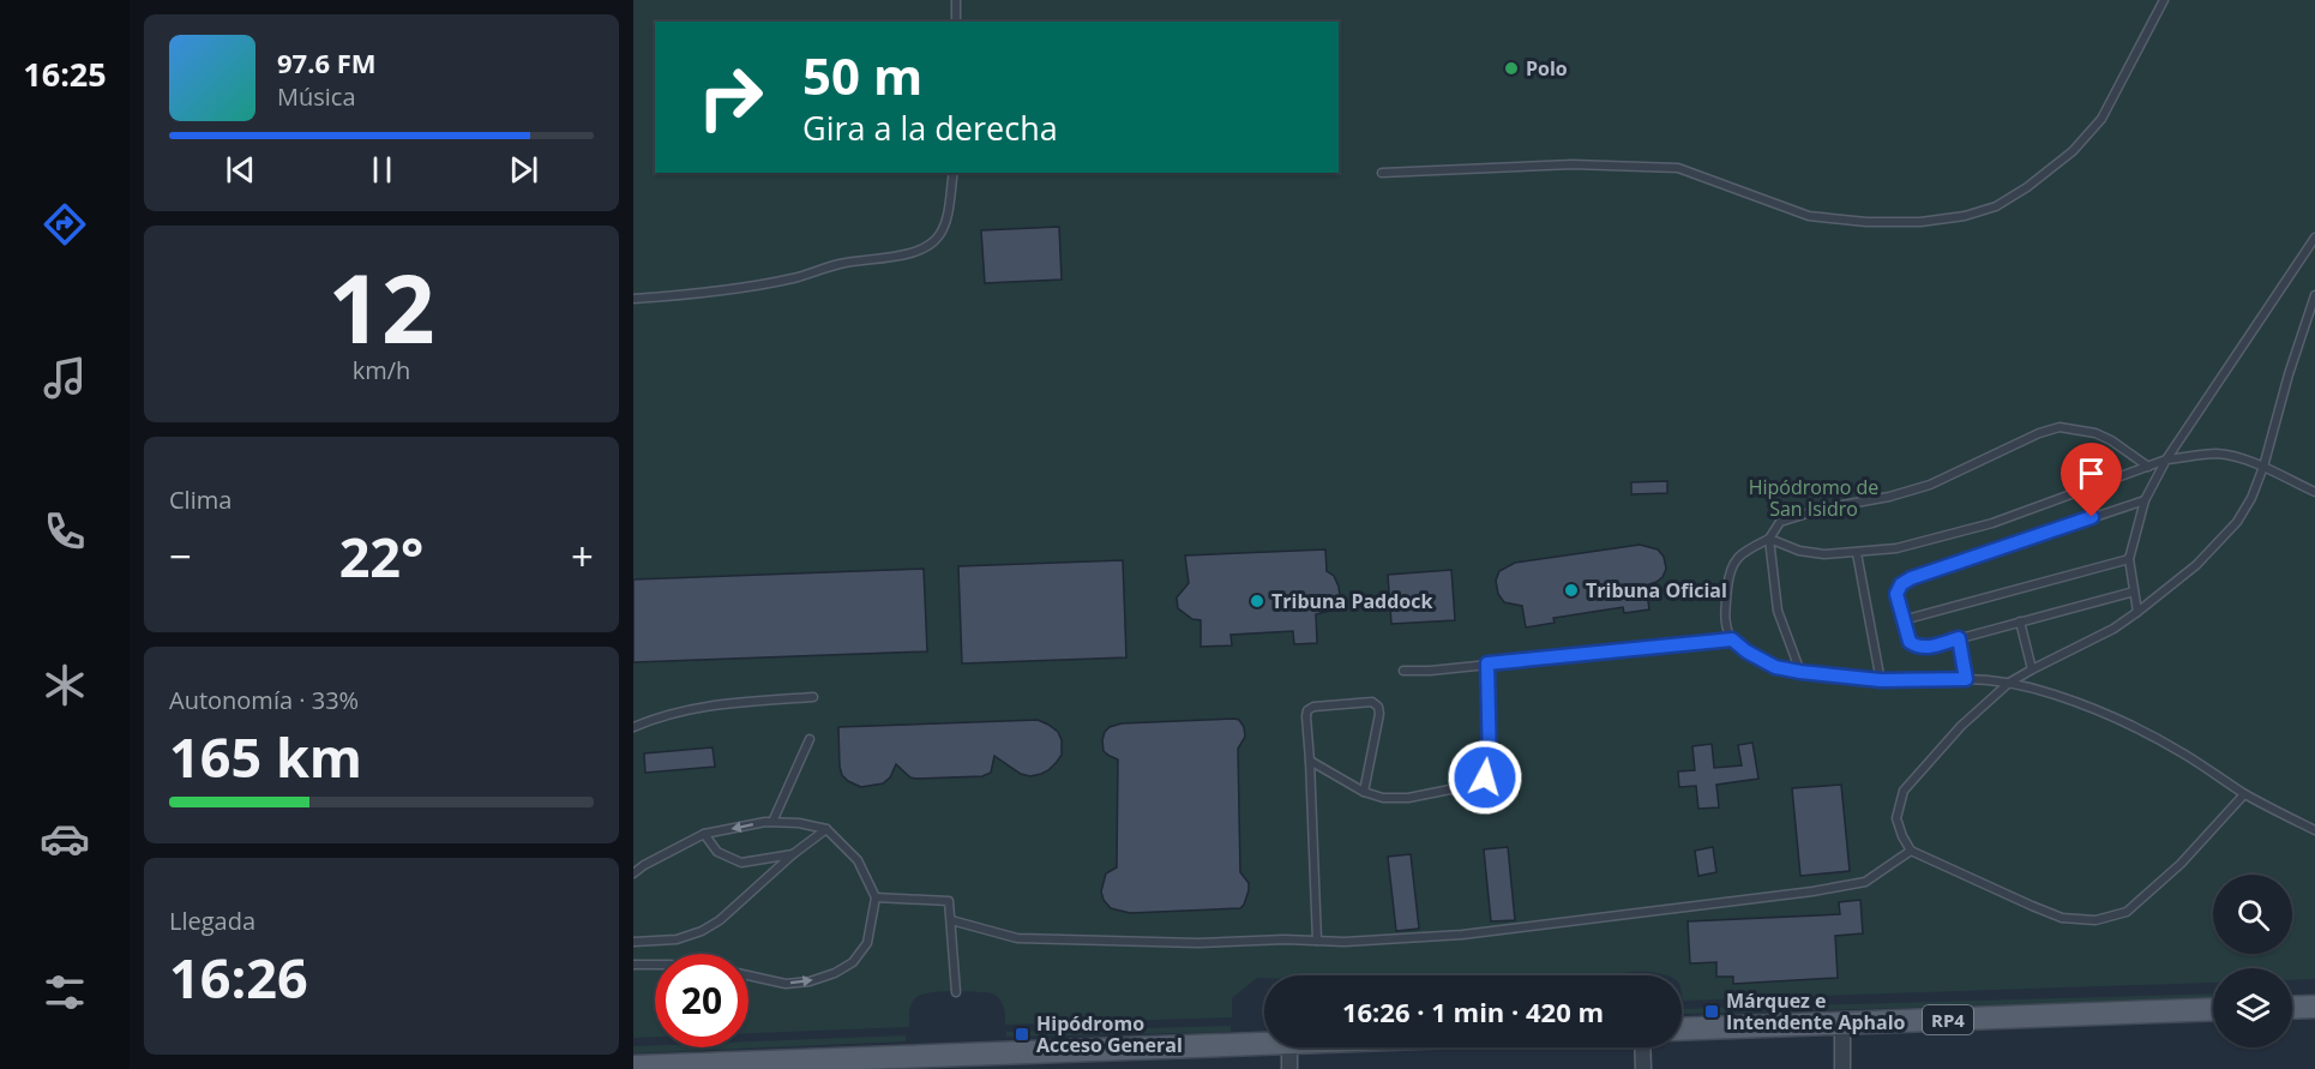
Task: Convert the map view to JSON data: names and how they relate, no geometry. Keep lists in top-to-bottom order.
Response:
{
  "streets": {
    "main road": ["RP4"]
  },
  "parks": ["Hipódromo de San Isidro"],
  "places": {
    "other": ["Polo", "Tribuna Oficial", "Tribuna Paddock"],
    "transit": ["Márquez e Intendente Aphalo", "Hipódromo Acceso General"]
  },
  "page": {
    "tabs": "16:25",
    "turn": ["50 m", "Gira a la derecha"],
    "song": ["97.6 FM", "Música"],
    "tile": [
      ["12", "km/h"],
      "Clima",
      ["Autonomía · 33%", "165 km"],
      ["Llegada", "16:26"]
    ],
    "heat": ["−", "22°", "+"],
    "limit": "20",
    "trip": "16:26 · 1 min · 420 m"
  }
}
